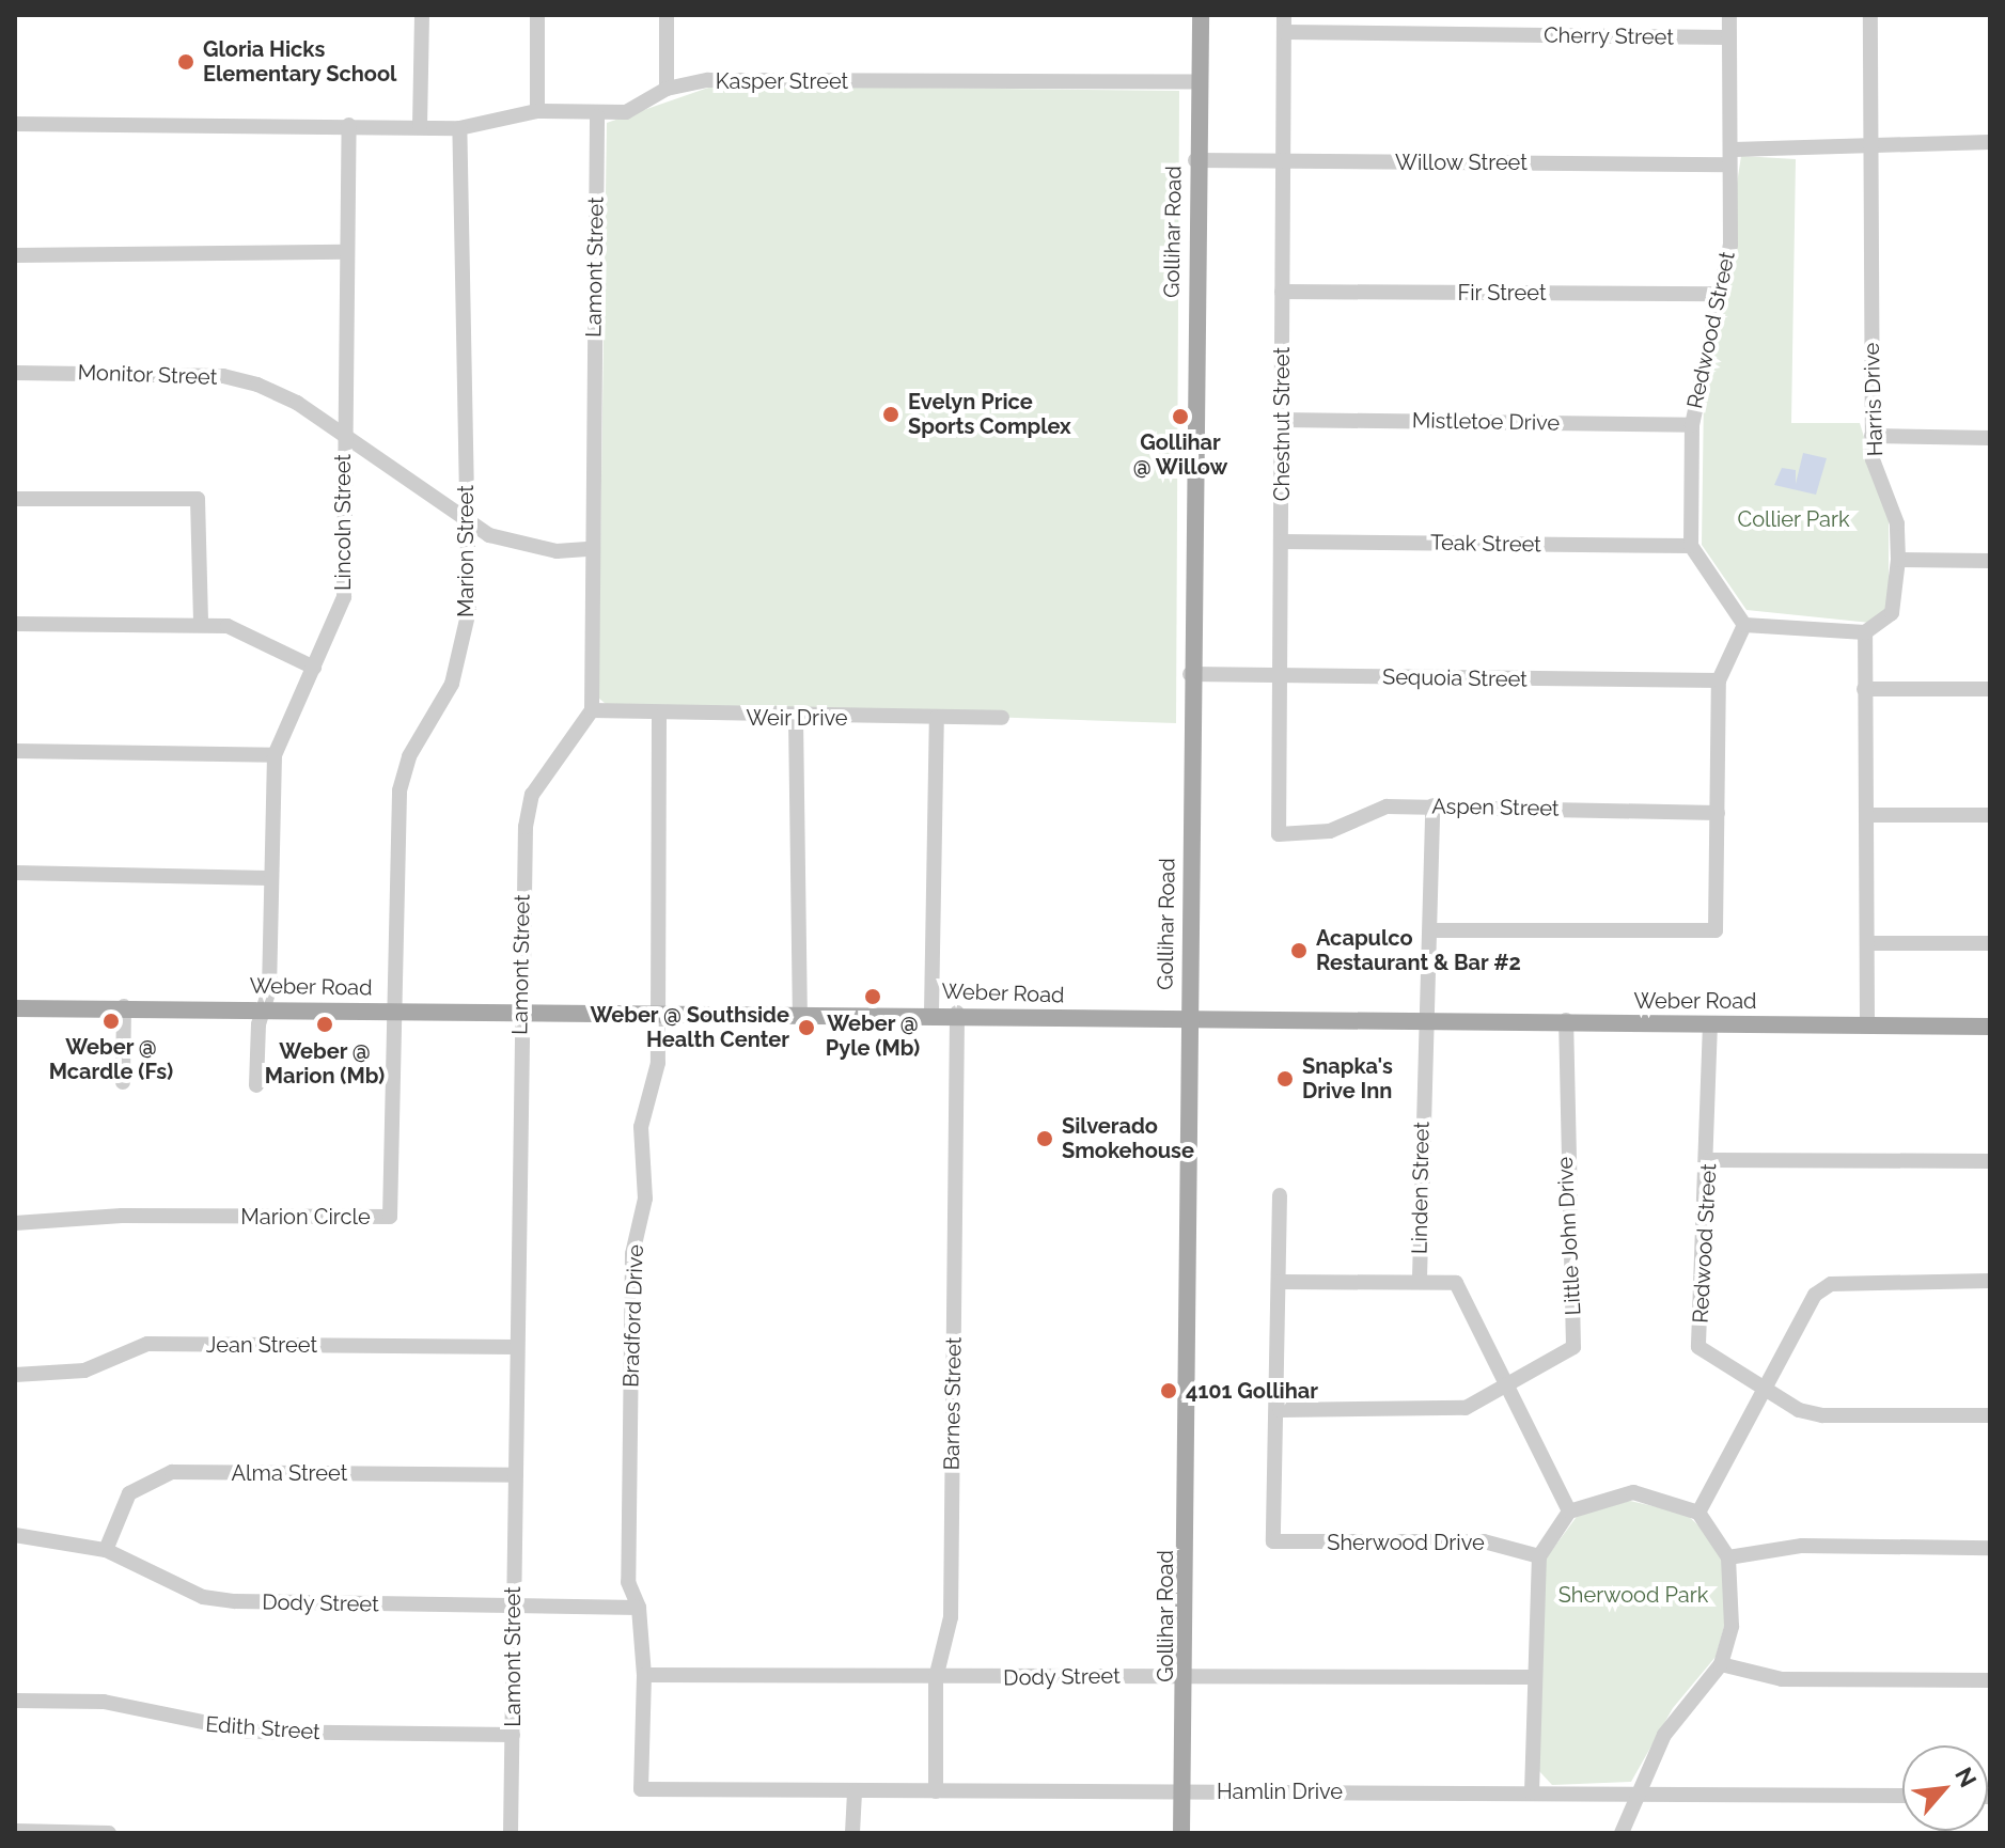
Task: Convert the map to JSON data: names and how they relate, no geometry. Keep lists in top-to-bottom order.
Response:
{
  "streets": {
    "main road": ["Gollihar Road", "Weber Road"],
    "street": [
      "Cherry Street",
      "Kasper Street",
      "Willow Street",
      "Lamont Street",
      "Fir Street",
      "Redwood Street",
      "Monitor Street",
      "Harris Drive",
      "Mistletoe Drive",
      "Chestnut Street",
      "Lincoln Street",
      "Teak Street",
      "Marion Street",
      "Sequoia Street",
      "Weir Drive",
      "Aspen Street",
      "Linden Street",
      "Marion Circle",
      "Little John Drive",
      "Bradford Drive",
      "Jean Street",
      "Barnes Street",
      "Alma Street",
      "Sherwood Drive",
      "Dody Street",
      "Edith Street",
      "Hamlin Drive"
    ]
  },
  "crossings": [
    ["Cherry Street", "Redwood Street"],
    ["Cherry Street", "Chestnut Street"],
    ["Kasper Street", "Gollihar Road"],
    ["Kasper Street", "Lamont Street"],
    ["Kasper Street", "Lincoln Street"],
    ["Kasper Street", "Marion Street"],
    ["Willow Street", "Gollihar Road"],
    ["Willow Street", "Redwood Street"],
    ["Willow Street", "Chestnut Street"],
    ["Gollihar Road", "Sequoia Street"],
    ["Gollihar Road", "Weber Road"],
    ["Gollihar Road", "Dody Street"],
    ["Gollihar Road", "Hamlin Drive"],
    ["Lamont Street", "Monitor Street"],
    ["Lamont Street", "Weir Drive"],
    ["Lamont Street", "Weber Road"],
    ["Lamont Street", "Jean Street"],
    ["Lamont Street", "Alma Street"],
    ["Lamont Street", "Dody Street"],
    ["Lamont Street", "Edith Street"],
    ["Fir Street", "Redwood Street"],
    ["Fir Street", "Chestnut Street"],
    ["Redwood Street", "Mistletoe Drive"],
    ["Redwood Street", "Teak Street"],
    ["Redwood Street", "Weber Road"],
    ["Monitor Street", "Lincoln Street"],
    ["Monitor Street", "Marion Street"],
    ["Mistletoe Drive", "Chestnut Street"],
    ["Chestnut Street", "Teak Street"],
    ["Chestnut Street", "Sequoia Street"],
    ["Chestnut Street", "Aspen Street"],
    ["Lincoln Street", "Weber Road"],
    ["Marion Street", "Weber Road"],
    ["Marion Street", "Marion Circle"],
    ["Weir Drive", "Bradford Drive"],
    ["Aspen Street", "Linden Street"],
    ["Weber Road", "Linden Street"],
    ["Weber Road", "Marion Circle"],
    ["Weber Road", "Little John Drive"],
    ["Weber Road", "Bradford Drive"],
    ["Weber Road", "Barnes Street"],
    ["Linden Street", "Little John Drive"],
    ["Little John Drive", "Sherwood Drive"],
    ["Bradford Drive", "Dody Street"],
    ["Bradford Drive", "Hamlin Drive"],
    ["Barnes Street", "Dody Street"],
    ["Barnes Street", "Hamlin Drive"],
    ["Alma Street", "Dody Street"]
  ],
  "parks": ["Collier Park", "Sherwood Park"],
  "places": [
    "Gloria Hicks Elementary School",
    "Evelyn Price Sports Complex",
    "Gollihar @ Willow",
    "Acapulco Restaurant & Bar #2",
    "Weber @ Pyle (Mb)",
    "Weber @ Mcardle (Fs)",
    "Weber @ Marion (Mb)",
    "Weber @ Southside Health Center",
    "Snapka's Drive Inn",
    "Silverado Smokehouse",
    "4101 Gollihar"
  ],
  "north": "top right"
}
